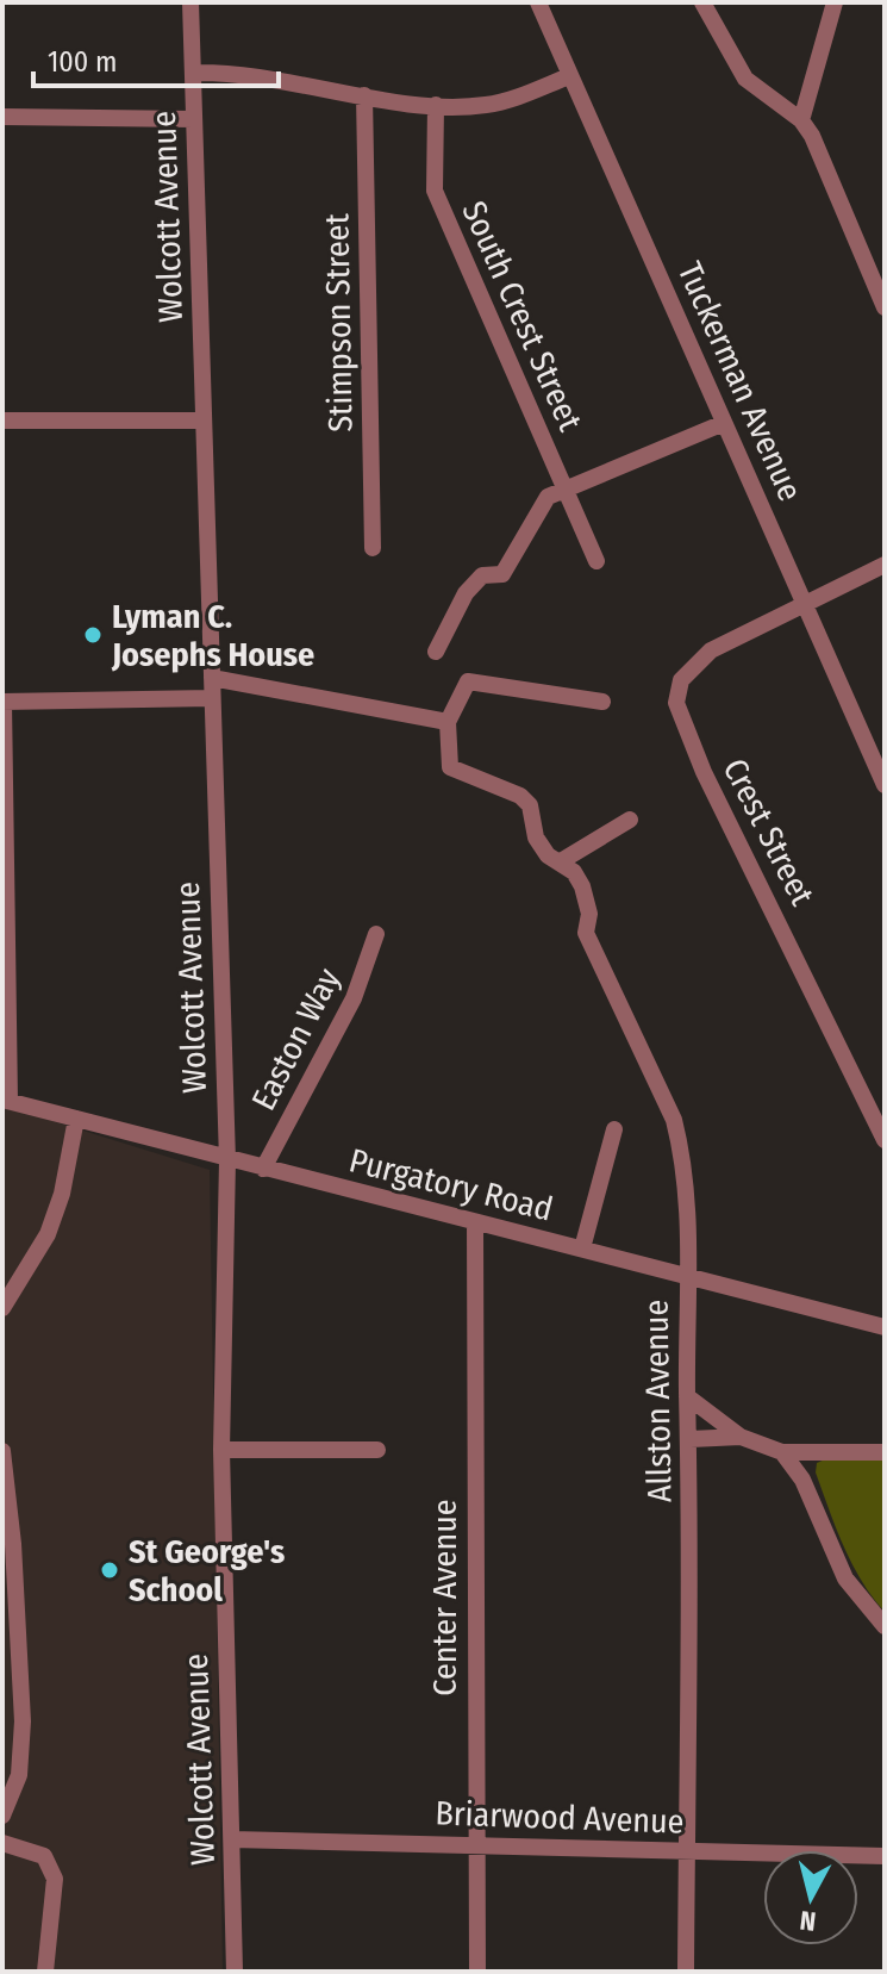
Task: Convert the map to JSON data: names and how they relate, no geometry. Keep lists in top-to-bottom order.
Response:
{
  "streets": {
    "street": [
      "Wolcott Avenue",
      "South Crest Street",
      "Stimpson Street",
      "Tuckerman Avenue",
      "Crest Street",
      "Easton Way",
      "Purgatory Road",
      "Allston Avenue",
      "Center Avenue",
      "Briarwood Avenue"
    ]
  },
  "crossings": [
    ["Wolcott Avenue", "Purgatory Road"],
    ["Wolcott Avenue", "Briarwood Avenue"],
    ["Tuckerman Avenue", "Crest Street"],
    ["Easton Way", "Purgatory Road"],
    ["Purgatory Road", "Allston Avenue"],
    ["Purgatory Road", "Center Avenue"],
    ["Allston Avenue", "Briarwood Avenue"],
    ["Center Avenue", "Briarwood Avenue"]
  ],
  "places": ["Lyman C. Josephs House", "St George's School"],
  "scale_bar": "100 m",
  "north": "bottom"
}
